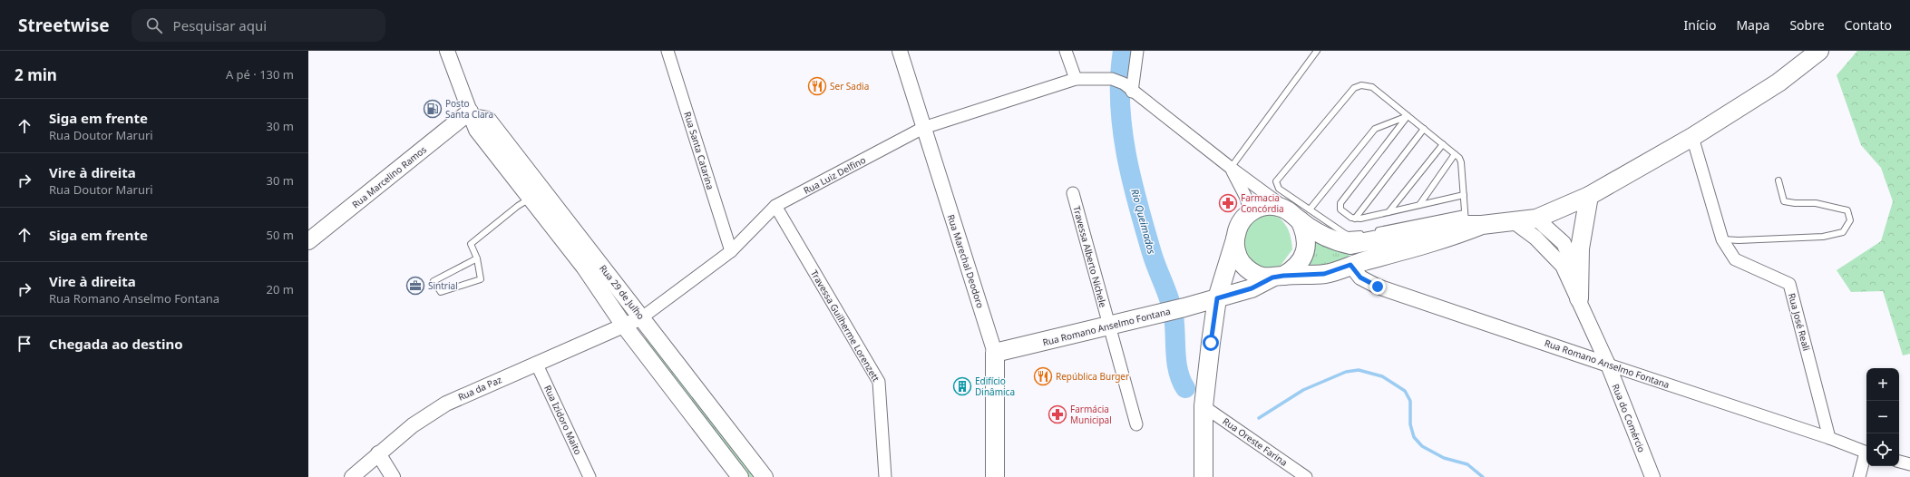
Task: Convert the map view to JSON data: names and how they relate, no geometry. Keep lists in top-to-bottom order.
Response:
{
  "streets": {
    "main road": [
      "Rua Marcelino Ramos",
      "Rua Marechal Deodoro",
      "Rua 29 de Julho",
      "Rua Romano Anselmo Fontana"
    ],
    "street": [
      "Rua Santa Catarina",
      "Rua Luiz Delfino",
      "Travessa Alberto Nichele",
      "Rua José Reali",
      "Travessa Guilherme Lorenzett",
      "Rua da Paz",
      "Rua do Comércio",
      "Rua Izidoro Maito",
      "Rua Oreste Farina"
    ]
  },
  "crossings": [
    ["Rua Santa Catarina", "Rua Luiz Delfino"],
    ["Rua Luiz Delfino", "Rua Marechal Deodoro"],
    ["Rua Luiz Delfino", "Rua 29 de Julho"],
    ["Rua Luiz Delfino", "Travessa Guilherme Lorenzett"],
    ["Rua Luiz Delfino", "Rua da Paz"],
    ["Rua Marcelino Ramos", "Rua 29 de Julho"],
    ["Travessa Alberto Nichele", "Rua Romano Anselmo Fontana"],
    ["Rua Marechal Deodoro", "Rua Romano Anselmo Fontana"],
    ["Rua 29 de Julho", "Rua da Paz"],
    ["Rua José Reali", "Rua Romano Anselmo Fontana"],
    ["Rua Romano Anselmo Fontana", "Rua do Comércio"],
    ["Rua da Paz", "Rua Izidoro Maito"]
  ],
  "water": ["Rio Queimados"],
  "places": {
    "restaurant": ["Ser Sadia", "República Burger"],
    "fuel station": ["Posto Santa Clara"],
    "pharmacy": ["Farmacia Concórdia", "Farmácia Municipal"],
    "office": ["Sintrial"],
    "building": ["Edifício Dinâmica"]
  },
  "page": {
    "header": "Streetwise",
    "search": "Pesquisar aqui",
    "nav": [
      "Início",
      "Mapa",
      "Sobre",
      "Contato"
    ],
    "heading": ["2 min", "A pé · 130 m"],
    "list": [
      ["Siga em frente", "Rua Doutor Maruri", "30 m"],
      ["Vire à direita", "Rua Doutor Maruri", "30 m"],
      ["Siga em frente", "50 m"],
      ["Vire à direita", "Rua Romano Anselmo Fontana", "20 m"],
      "Chegada ao destino"
    ],
    "map_buttons": ["+", "−"]
  }
}
